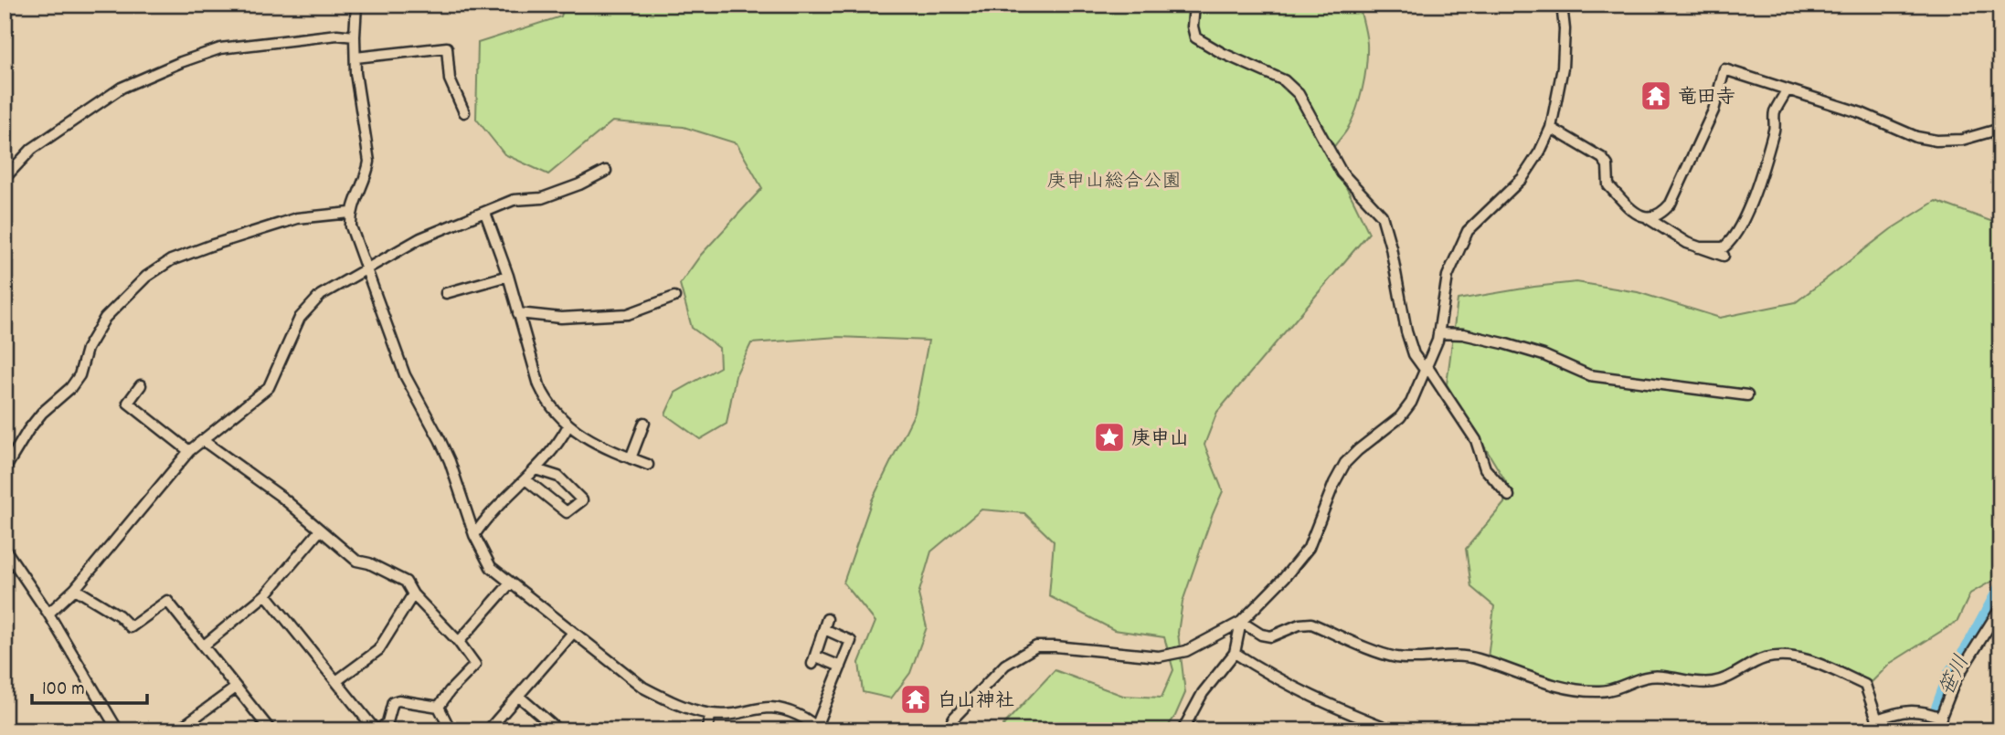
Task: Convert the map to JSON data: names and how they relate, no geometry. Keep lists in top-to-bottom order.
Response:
{
  "water": ["笹川"],
  "parks": ["庚申山総合公園"],
  "places": {
    "temple": ["竜田寺", "白山神社"],
    "place": ["庚申山"]
  },
  "scale_bar": "100 m"
}
